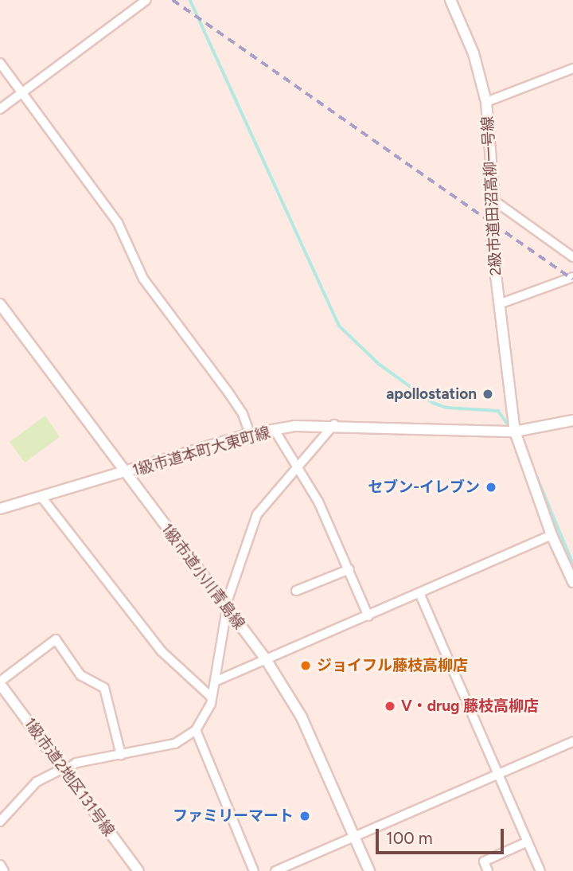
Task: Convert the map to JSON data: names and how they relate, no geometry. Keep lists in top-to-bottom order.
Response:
{
  "streets": {
    "street": [
      "2級市道田沼高柳一号線",
      "1級市道本町大東町線",
      "1級市道小川青島線",
      "1級市道2地区131号線"
    ]
  },
  "crossings": [
    ["2級市道田沼高柳一号線", "1級市道本町大東町線"],
    ["1級市道本町大東町線", "1級市道小川青島線"]
  ],
  "places": [
    "apollostation",
    "セブン-イレブン",
    "ジョイフル藤枝高柳店",
    "V・drug 藤枝高柳店",
    "ファミリーマート"
  ],
  "scale_bar": "100 m"
}
